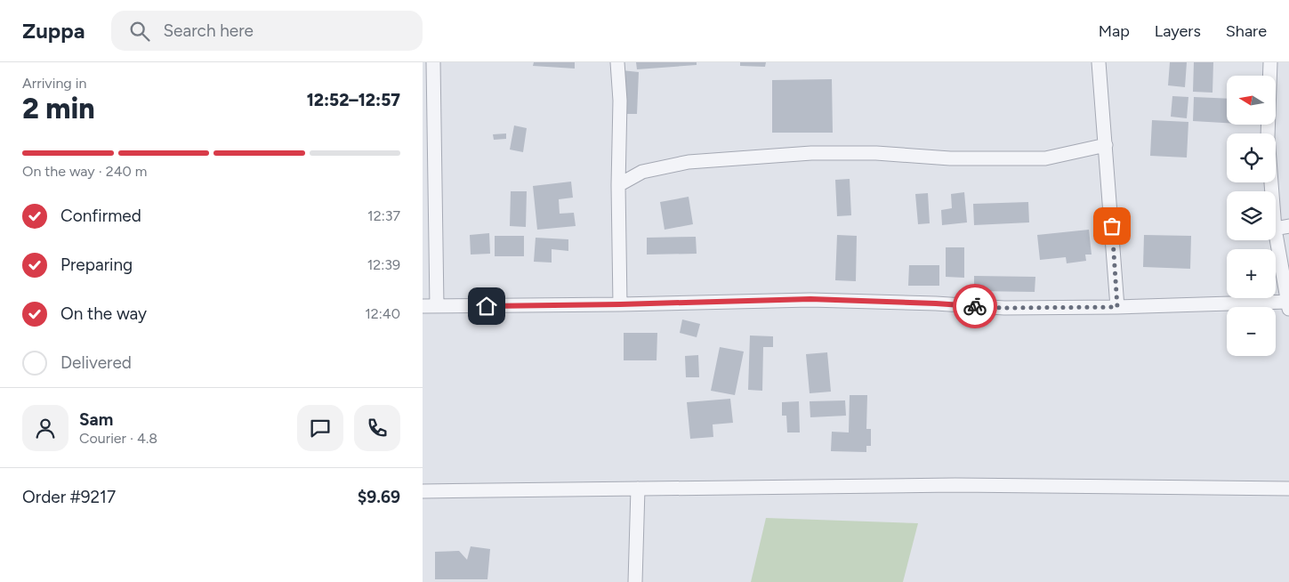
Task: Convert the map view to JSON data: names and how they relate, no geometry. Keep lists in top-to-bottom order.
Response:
{
  "north": "left",
  "page": {
    "header": "Zuppa",
    "search": "Search here",
    "nav": ["Map", "Layers", "Share"],
    "heading": ["2 min", "Arriving in", "12:52–12:57"],
    "panel": [
      "Sam",
      "Courier · 4.8",
      "Order #9217",
      "$9.69"
    ],
    "map_buttons": ["+", "−"],
    "bar": "On the way · 240 m",
    "list": [
      ["Confirmed", "12:37"],
      ["Preparing", "12:39"],
      ["On the way", "12:40"],
      "Delivered"
    ]
  }
}
